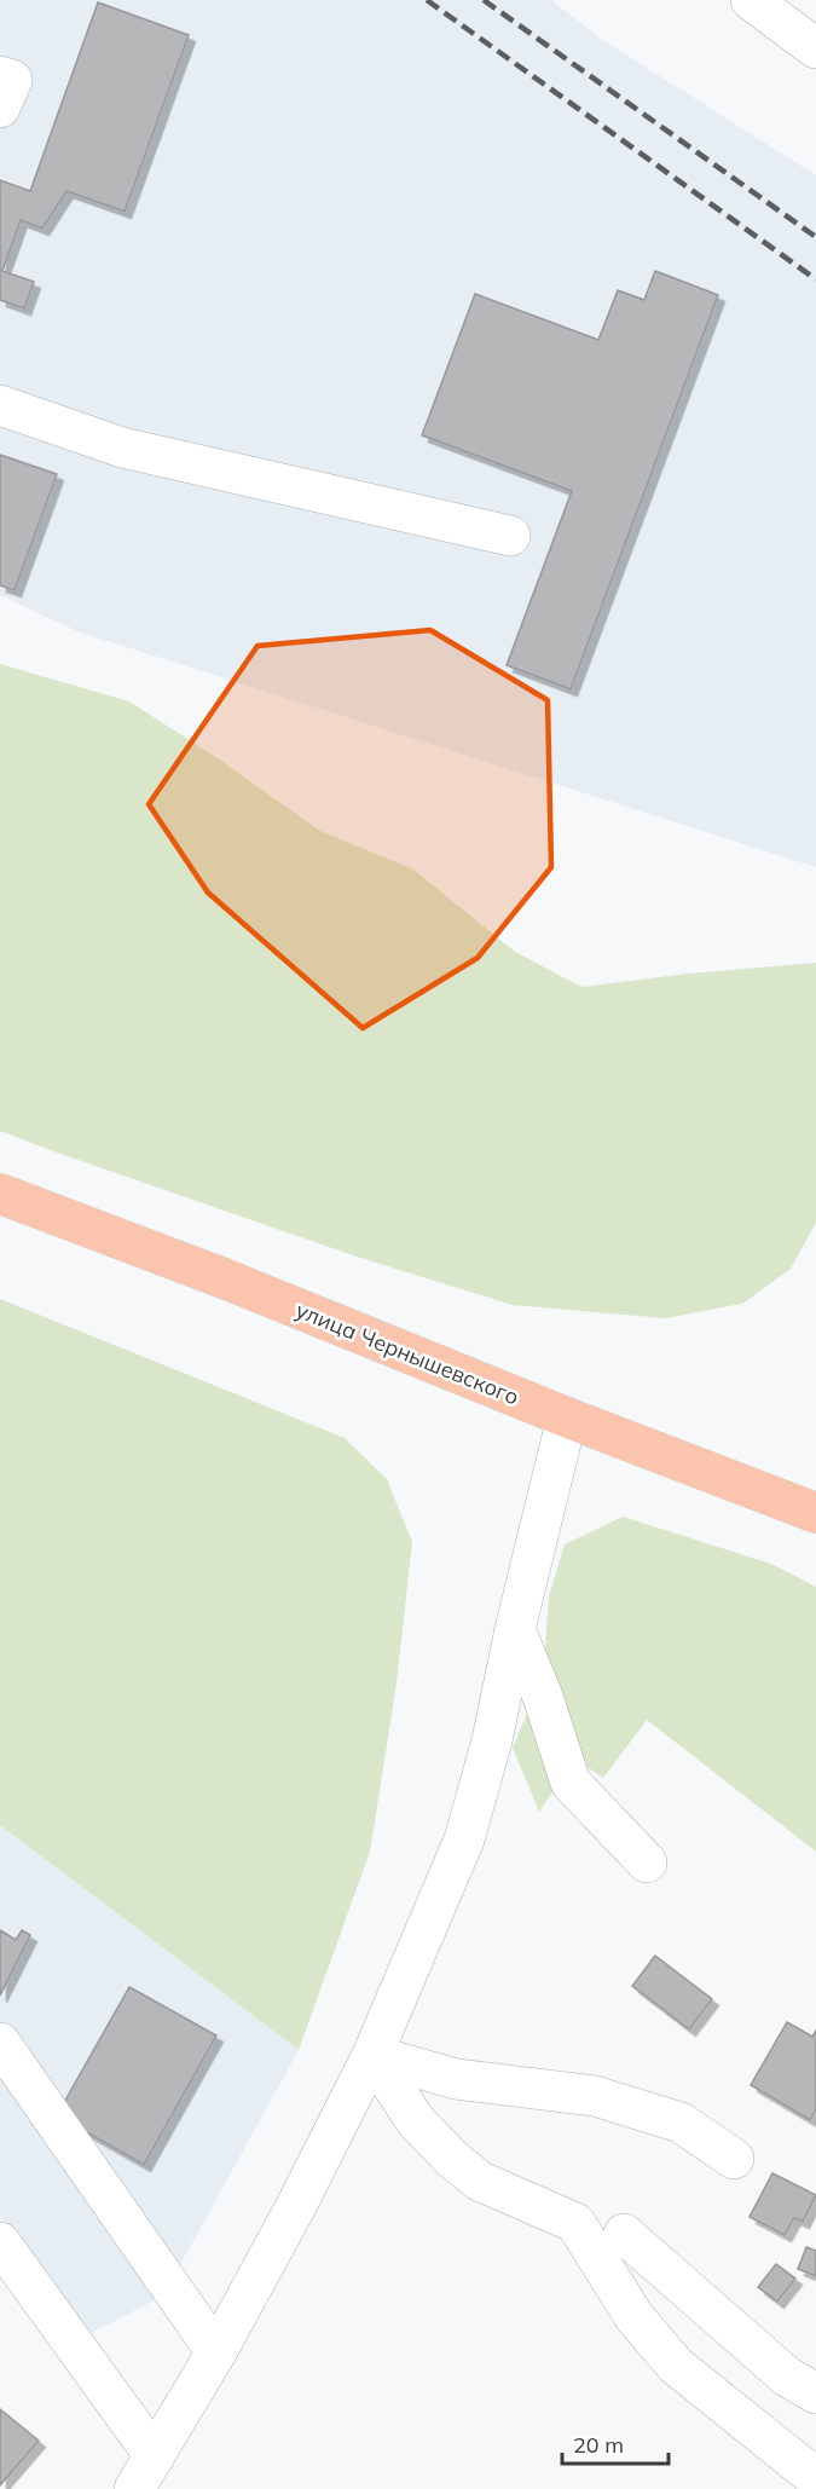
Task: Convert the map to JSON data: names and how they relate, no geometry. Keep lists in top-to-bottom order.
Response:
{
  "streets": {
    "main road": ["улица Чернышевского"]
  },
  "scale_bar": "20 m"
}
